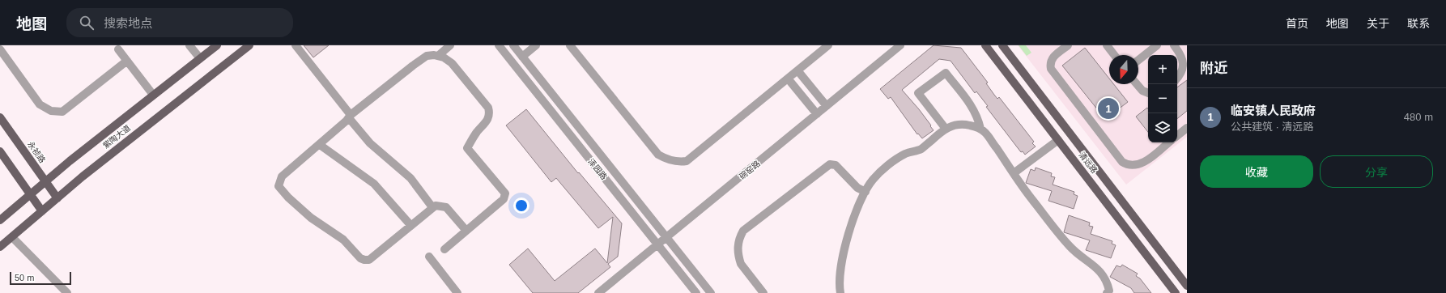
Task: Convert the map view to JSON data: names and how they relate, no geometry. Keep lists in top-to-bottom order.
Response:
{
  "streets": {
    "main road": ["紫陶大道", "永祯路", "清远路"],
    "street": ["泽园路", "碗窑路"]
  },
  "crossings": [
    ["紫陶大道", "永祯路"],
    ["泽园路", "碗窑路"]
  ],
  "scale_bar": "50 m",
  "north": "bottom",
  "page": {
    "header": "地图",
    "search": "搜索地点",
    "nav": [
      "首页",
      "地图",
      "关于",
      "联系"
    ],
    "heading": "附近",
    "map_buttons": ["+", "−"],
    "list": [
      {
        "mark": "1",
        "name": "临安镇人民政府",
        "note": "公共建筑 · 清远路",
        "value": "480 m"
      }
    ],
    "pins": "1",
    "buttons": ["收藏", "分享"],
    "scale": "50 m"
  }
}
